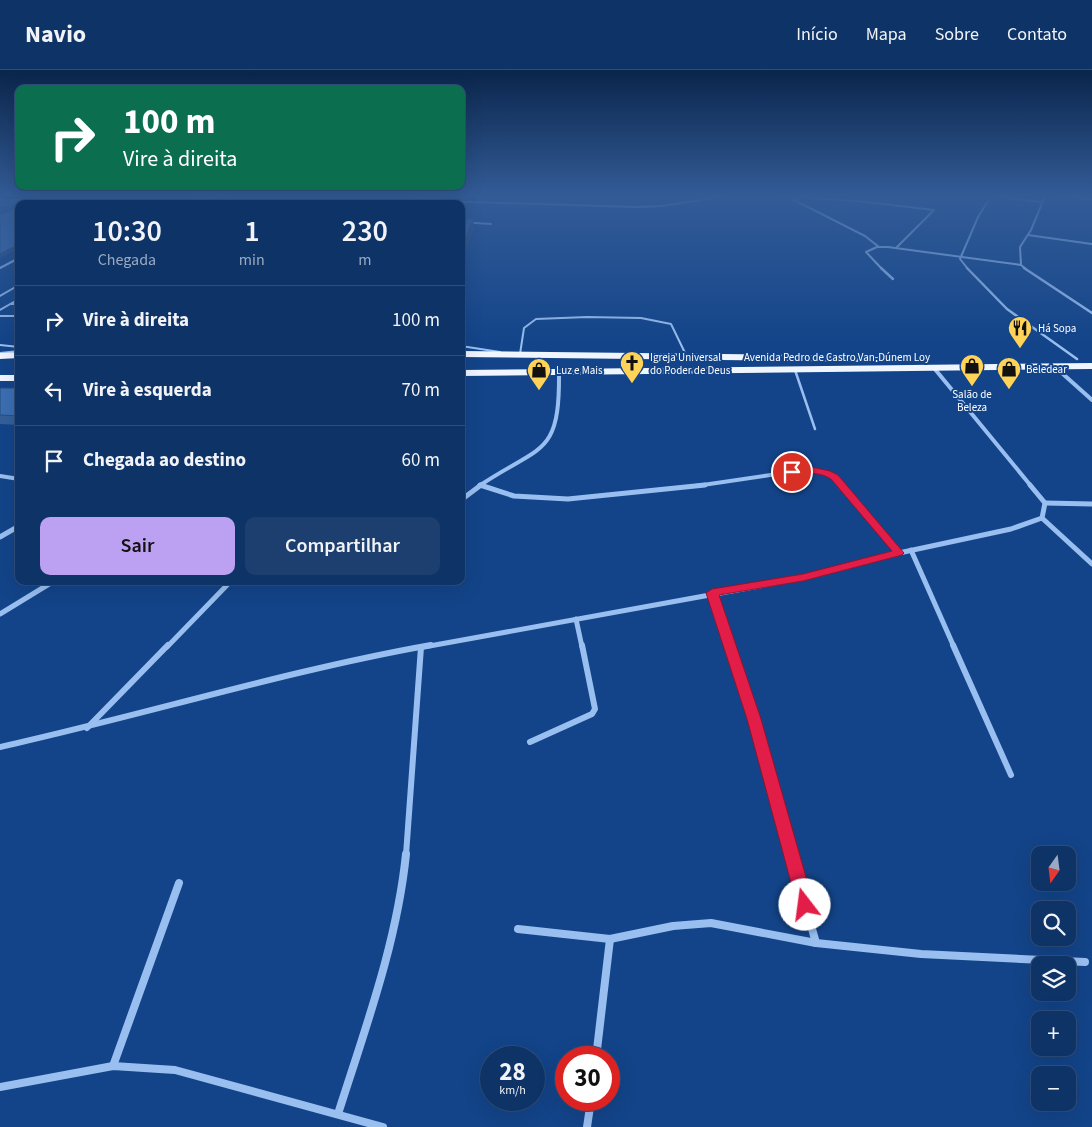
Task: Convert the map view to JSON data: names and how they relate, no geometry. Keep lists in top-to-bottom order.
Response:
{
  "streets": {
    "highway": ["Avenida Pedro de Castro Van-Dúnem Loy"]
  },
  "places": {
    "restaurant": ["Há Sopa"],
    "church": ["Igreja Universal do Poder de Deus"],
    "shop": ["Salão de Beleza", "Beledear", "Luz e Mais"]
  },
  "north": "bottom",
  "page": {
    "header": "Navio",
    "nav": [
      "Início",
      "Mapa",
      "Sobre",
      "Contato"
    ],
    "turn": ["100 m", "Vire à direita"],
    "eta": [
      "10:30",
      "Chegada",
      "1",
      "min",
      "230",
      "m"
    ],
    "list": [
      {
        "name": "Vire à direita",
        "value": "100 m"
      },
      {
        "name": "Vire à esquerda",
        "value": "70 m"
      },
      {
        "name": "Chegada ao destino",
        "value": "60 m"
      }
    ],
    "buttons": ["Sair", "Compartilhar"],
    "map_buttons": ["+", "−"],
    "speed": "28 km/h",
    "limit": "30"
  }
}
